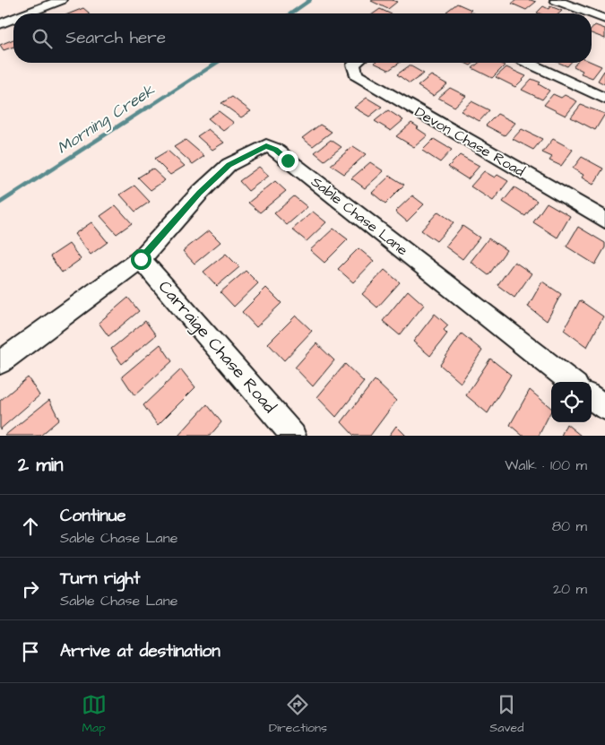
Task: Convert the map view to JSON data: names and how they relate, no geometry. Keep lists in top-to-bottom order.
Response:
{
  "streets": {
    "street": ["Devon Chase Road", "Sable Chase Lane", "Carraige Chase Road"]
  },
  "crossings": [
    ["Sable Chase Lane", "Carraige Chase Road"]
  ],
  "water": ["Morning Creek"],
  "page": {
    "search": "Search here",
    "heading": ["2 min", "Walk · 100 m"],
    "list": [
      ["Continue", "Sable Chase Lane", "80 m"],
      ["Turn right", "Sable Chase Lane", "20 m"],
      "Arrive at destination"
    ],
    "nav": ["Map", "Directions", "Saved"]
  }
}
